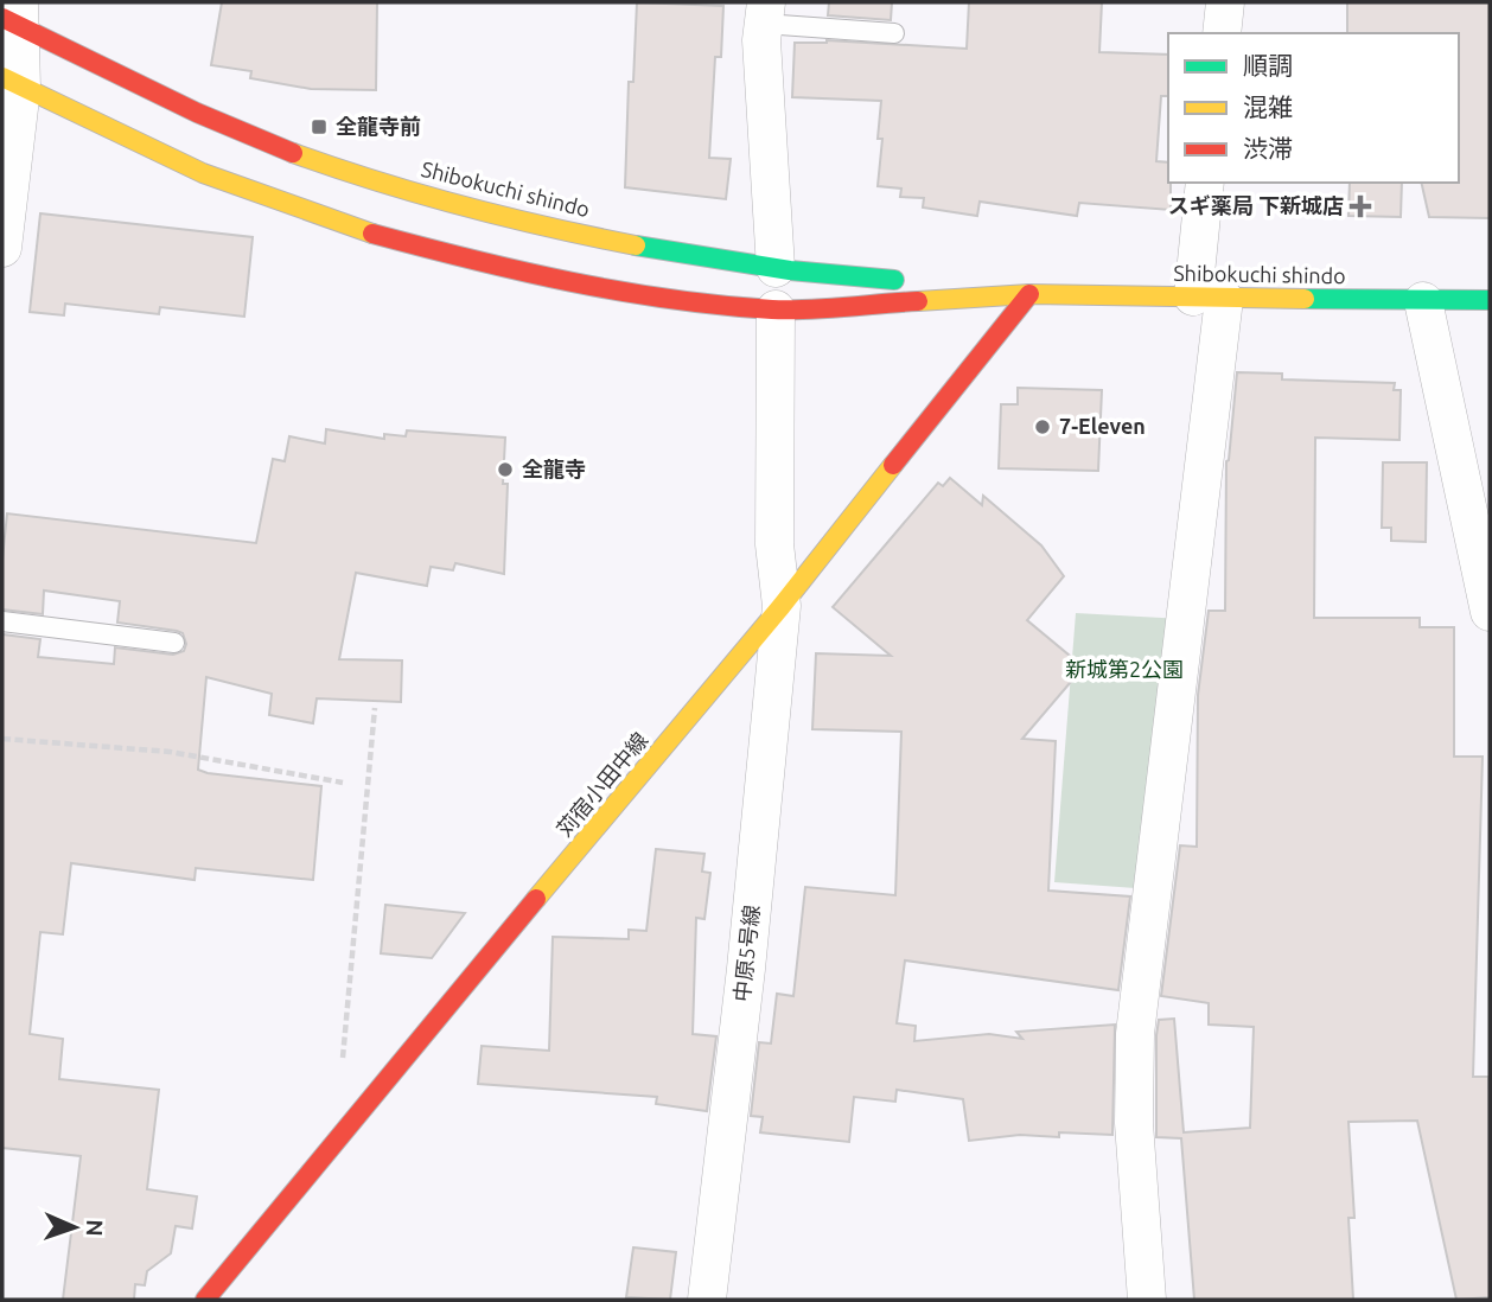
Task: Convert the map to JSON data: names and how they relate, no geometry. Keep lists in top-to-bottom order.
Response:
{
  "streets": {
    "street": ["Shibokuchi shindo", "苅宿小田中線", "中原5号線"]
  },
  "crossings": [
    ["Shibokuchi shindo", "苅宿小田中線"],
    ["Shibokuchi shindo", "中原5号線"],
    ["苅宿小田中線", "中原5号線"]
  ],
  "parks": ["新城第2公園"],
  "places": {
    "transit": ["全龍寺前"],
    "health": ["スギ薬局 下新城店"],
    "other": ["7-Eleven", "全龍寺"]
  },
  "legend": ["順調", "混雑", "渋滞"],
  "north": "right"
}
